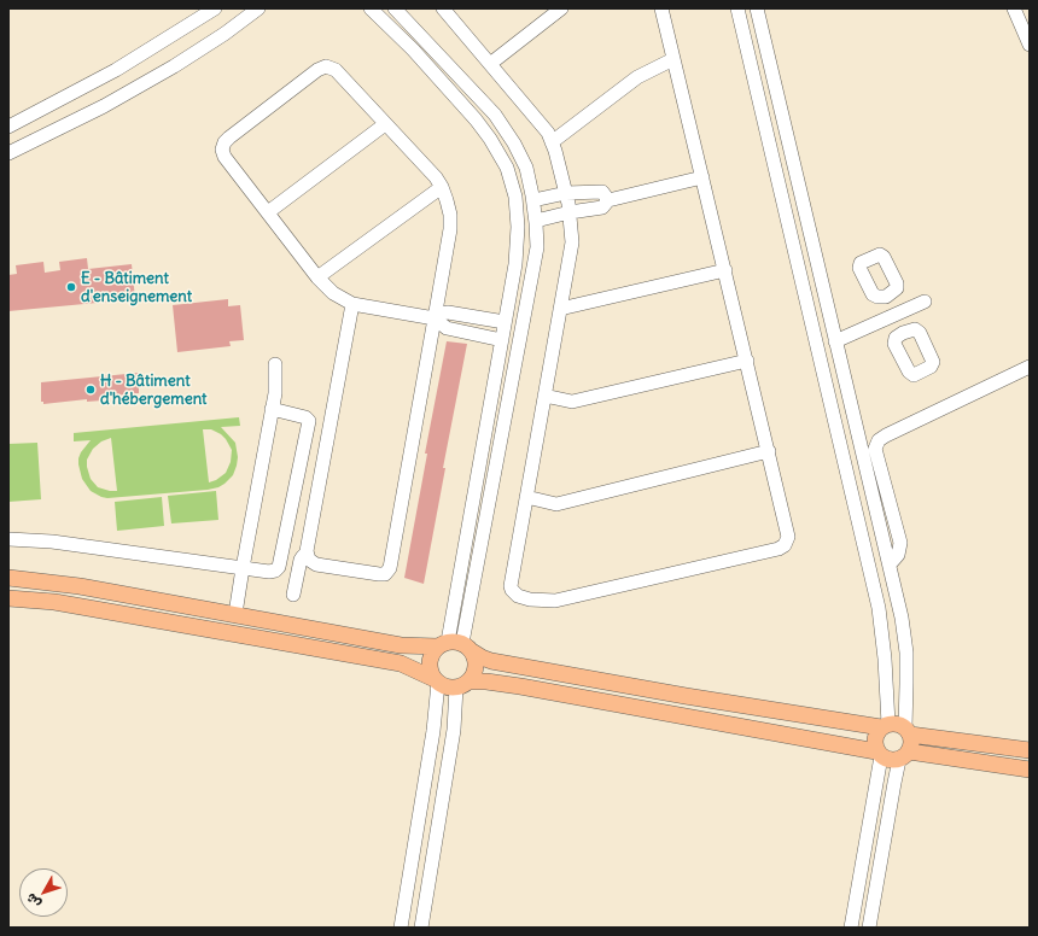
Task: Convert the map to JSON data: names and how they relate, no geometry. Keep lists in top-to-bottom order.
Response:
{
  "places": ["E - Bâtiment d'enseignement", "H - Bâtiment d'hébergement"],
  "north": "bottom left"
}
